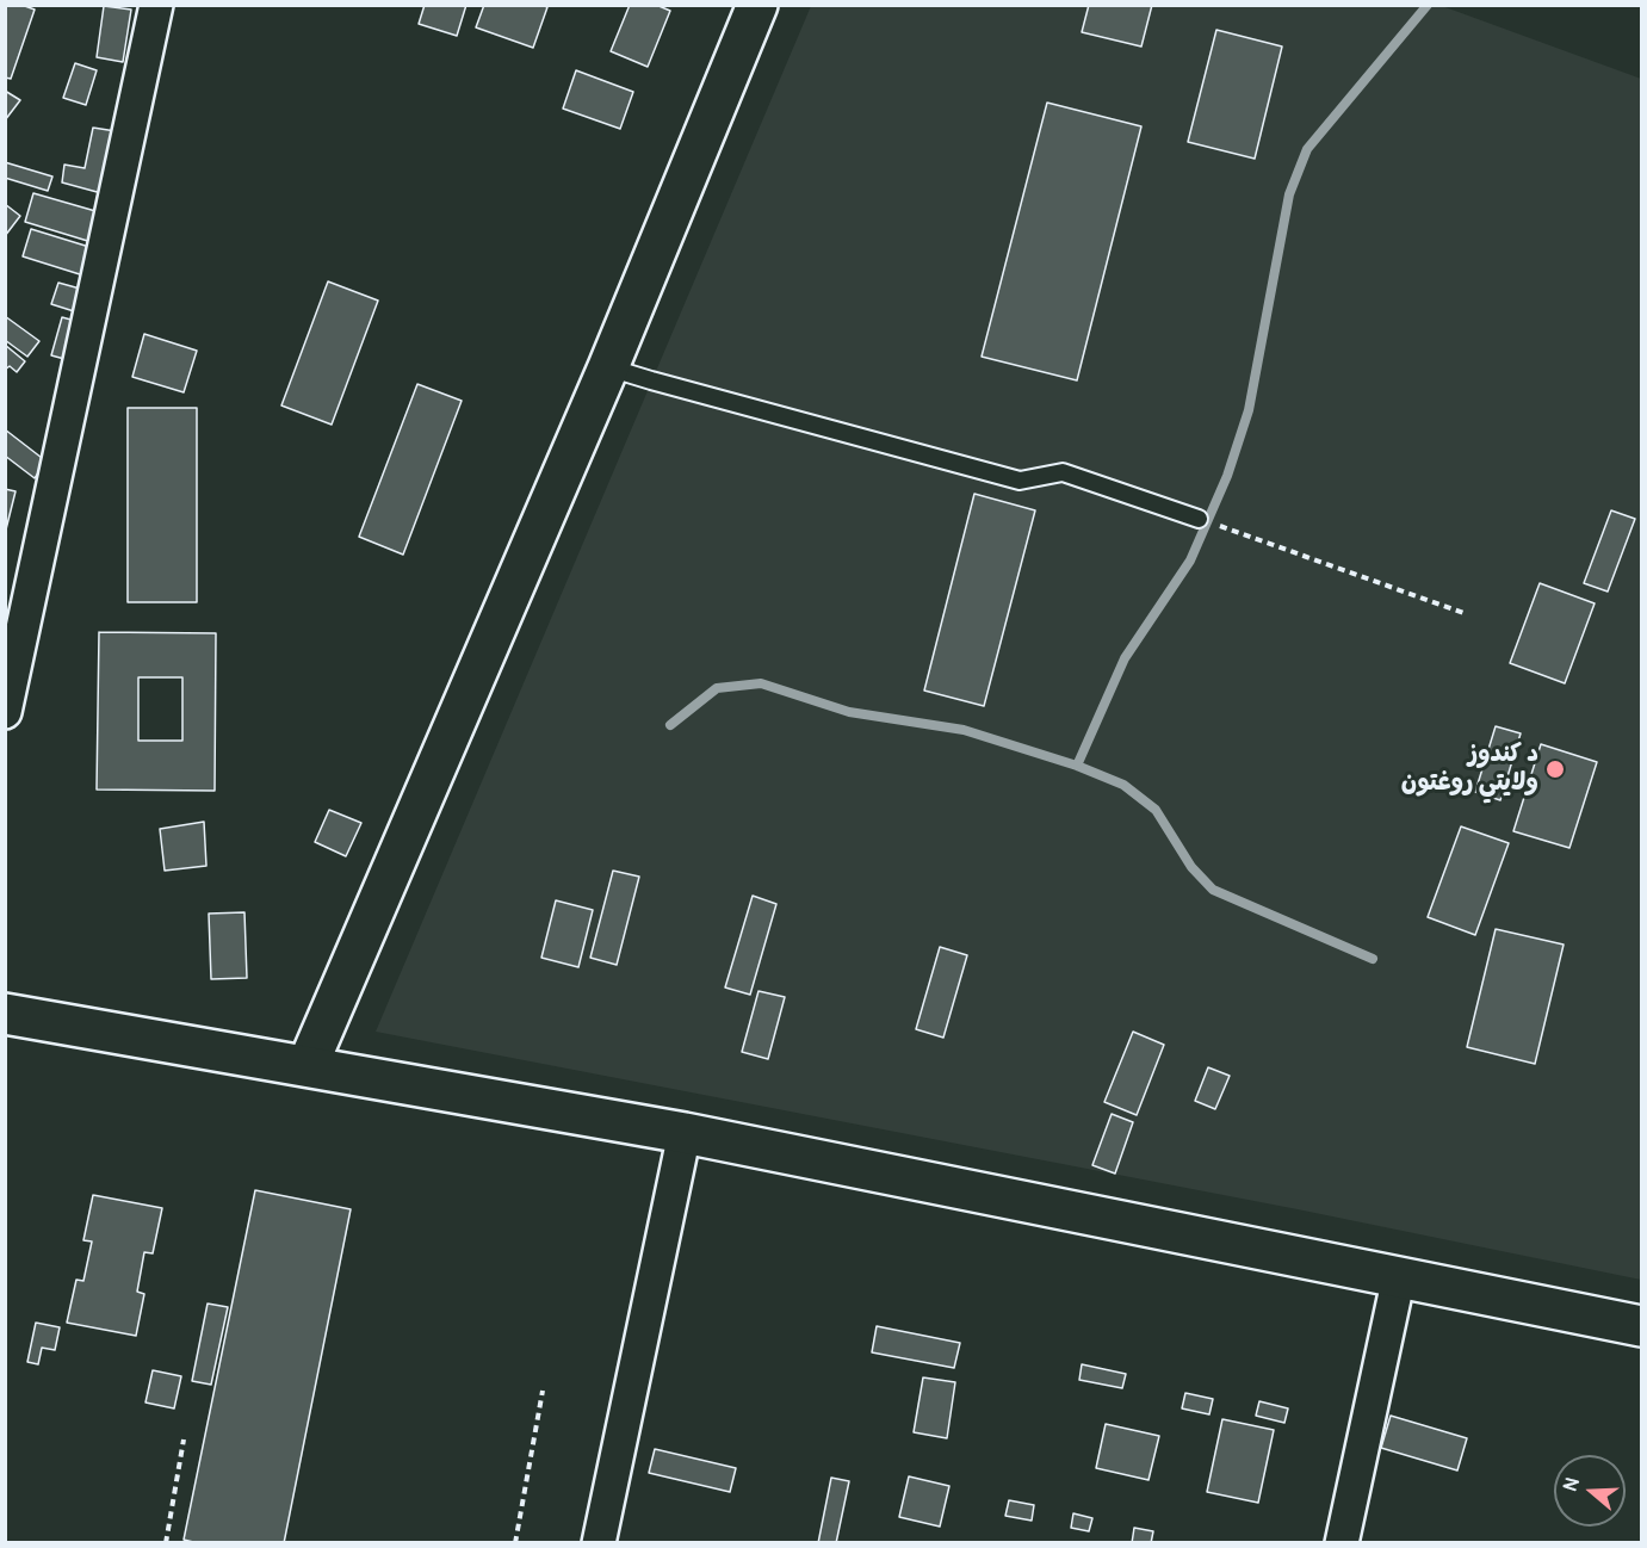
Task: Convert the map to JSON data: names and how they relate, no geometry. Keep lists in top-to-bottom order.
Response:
{
  "places": ["د کندوز ولایتي روغتون"],
  "north": "left"
}
